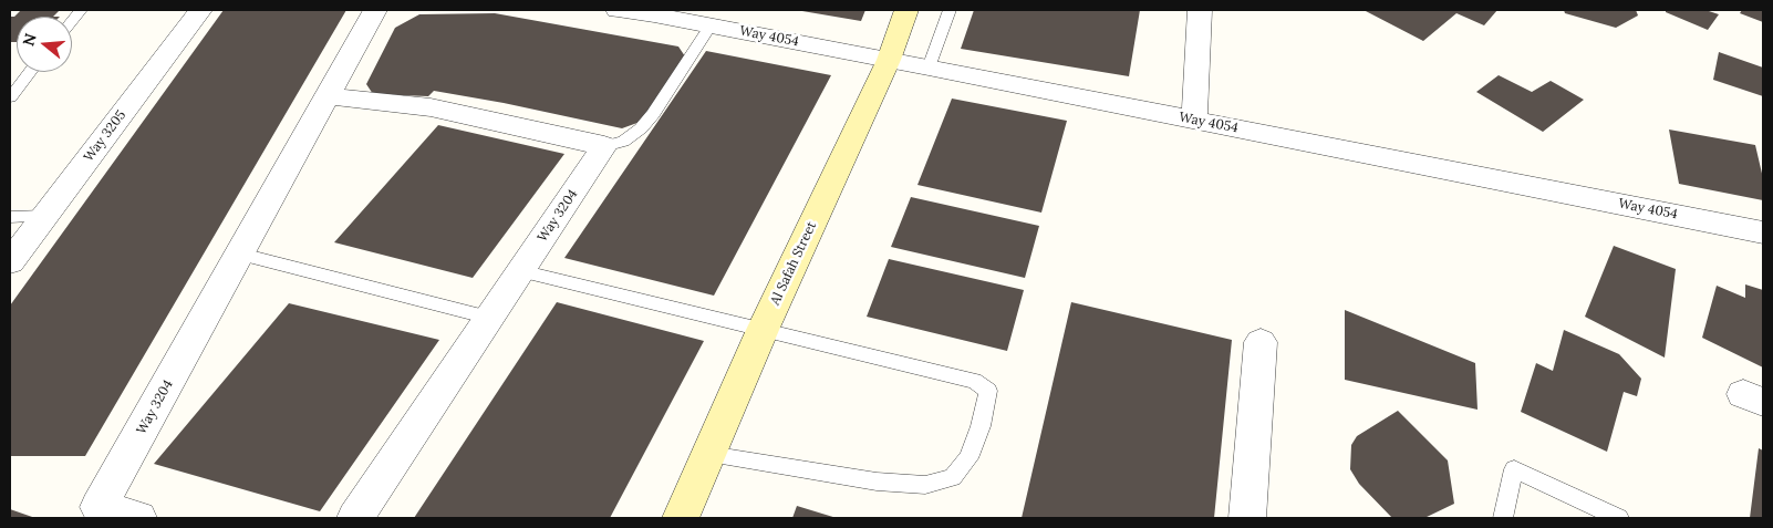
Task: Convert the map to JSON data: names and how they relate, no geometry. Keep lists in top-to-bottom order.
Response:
{
  "streets": {
    "street": [
      "Way 4054",
      "Way 3205",
      "Way 3204",
      "Al Safah Street"
    ]
  },
  "crossings": [
    ["Way 4054", "Al Safah Street"]
  ],
  "north": "left"
}
